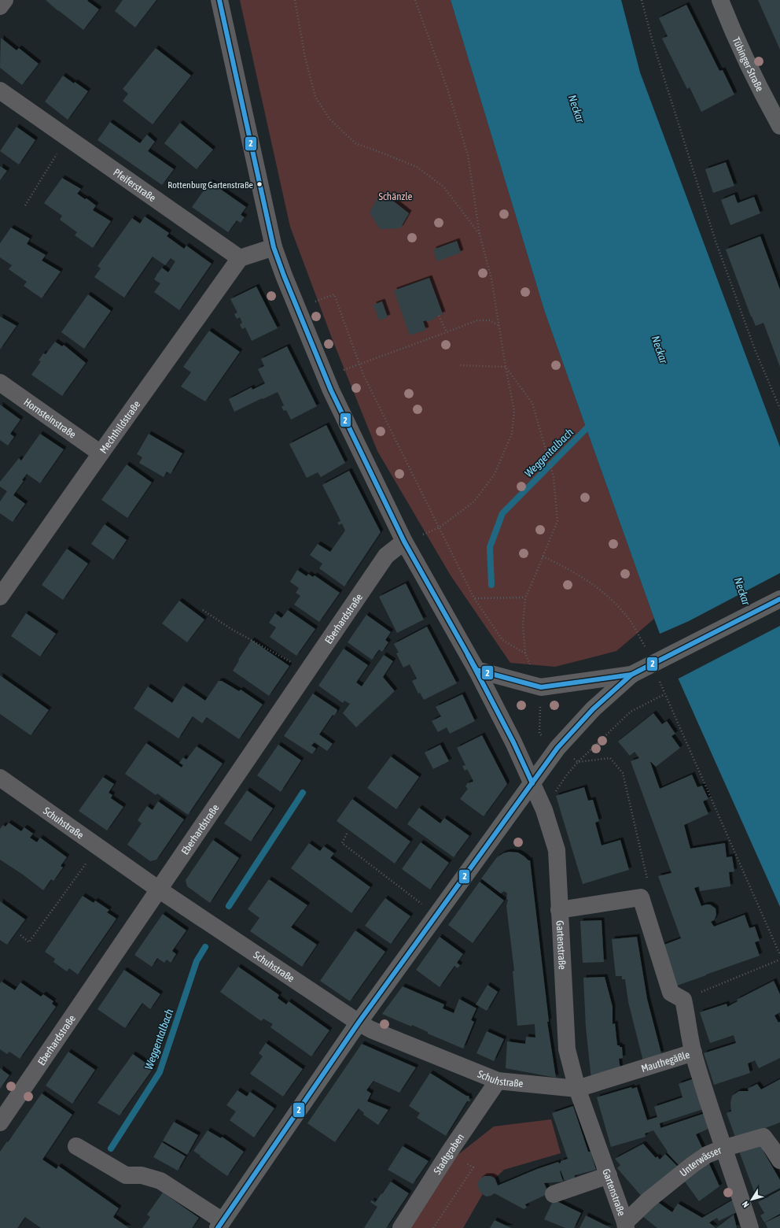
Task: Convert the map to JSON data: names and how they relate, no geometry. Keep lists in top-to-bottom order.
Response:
{
  "streets": {
    "main road": ["Tübinger Straße"],
    "street": [
      "Pfeiferstraße",
      "Hornsteinstraße",
      "Mechthildstraße",
      "Eberhardstraße",
      "Schuhstraße",
      "Gartenstraße",
      "Mauthegäßle",
      "Stadtgraben",
      "Unterwässer"
    ]
  },
  "crossings": [
    ["Pfeiferstraße", "Mechthildstraße"],
    ["Hornsteinstraße", "Mechthildstraße"],
    ["Eberhardstraße", "Schuhstraße"],
    ["Eberhardstraße", "Gartenstraße"],
    ["Schuhstraße", "Gartenstraße"],
    ["Schuhstraße", "Mauthegäßle"],
    ["Schuhstraße", "Stadtgraben"],
    ["Gartenstraße", "Mauthegäßle"],
    ["Gartenstraße", "Unterwässer"],
    ["Mauthegäßle", "Unterwässer"]
  ],
  "water": ["Neckar", "Weggentalbach"],
  "parks": ["Schänzle"],
  "places": ["Rottenburg Gartenstraße"],
  "lines": ["transit line 2"],
  "north": "bottom left"
}
